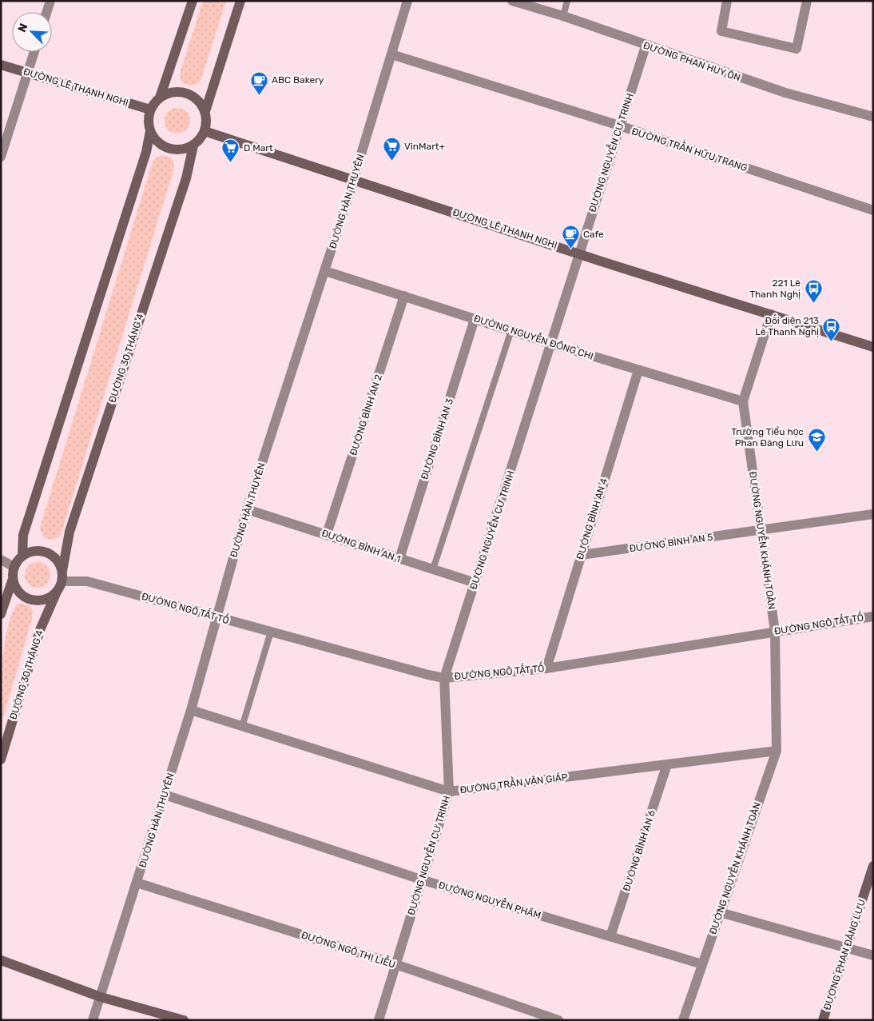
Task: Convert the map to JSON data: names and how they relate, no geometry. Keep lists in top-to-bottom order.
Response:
{
  "streets": {
    "street": [
      "ĐƯỜNG PHAN HUY ÔN",
      "ĐƯỜNG LÊ THANH NGHỊ",
      "ĐƯỜNG TRẦN HỮU TRANG",
      "ĐƯỜNG NGUYỄN CƯ TRINH",
      "ĐƯỜNG HÀN THUYÊN",
      "ĐƯỜNG NGUYỄN ĐỔNG CHI",
      "ĐƯỜNG 30 THÁNG 4",
      "ĐƯỜNG BÌNH AN 2",
      "ĐƯỜNG BÌNH AN 3",
      "ĐƯỜNG BÌNH AN 4",
      "ĐƯỜNG NGUYỄN KHÁNH TOÀN",
      "ĐƯỜNG BÌNH AN 5",
      "ĐƯỜNG BÌNH AN 1",
      "ĐƯỜNG NGÔ TẤT TỐ",
      "ĐƯỜNG TRẦN VĂN GIÁP",
      "ĐƯỜNG BÌNH AN 6",
      "ĐƯỜNG NGUYỄN PHẨM",
      "ĐƯỜNG NGÔ THỊ LIỄU",
      "ĐƯỜNG PHAN ĐĂNG LƯU"
    ]
  },
  "crossings": [
    ["ĐƯỜNG PHAN HUY ÔN", "ĐƯỜNG NGUYỄN CƯ TRINH"],
    ["ĐƯỜNG LÊ THANH NGHỊ", "ĐƯỜNG NGUYỄN CƯ TRINH"],
    ["ĐƯỜNG LÊ THANH NGHỊ", "ĐƯỜNG HÀN THUYÊN"],
    ["ĐƯỜNG LÊ THANH NGHỊ", "ĐƯỜNG 30 THÁNG 4"],
    ["ĐƯỜNG LÊ THANH NGHỊ", "ĐƯỜNG NGUYỄN KHÁNH TOÀN"],
    ["ĐƯỜNG TRẦN HỮU TRANG", "ĐƯỜNG NGUYỄN CƯ TRINH"],
    ["ĐƯỜNG TRẦN HỮU TRANG", "ĐƯỜNG HÀN THUYÊN"],
    ["ĐƯỜNG NGUYỄN CƯ TRINH", "ĐƯỜNG NGUYỄN ĐỔNG CHI"],
    ["ĐƯỜNG NGUYỄN CƯ TRINH", "ĐƯỜNG BÌNH AN 1"],
    ["ĐƯỜNG NGUYỄN CƯ TRINH", "ĐƯỜNG NGÔ TẤT TỐ"],
    ["ĐƯỜNG NGUYỄN CƯ TRINH", "ĐƯỜNG TRẦN VĂN GIÁP"],
    ["ĐƯỜNG NGUYỄN CƯ TRINH", "ĐƯỜNG NGUYỄN PHẨM"],
    ["ĐƯỜNG NGUYỄN CƯ TRINH", "ĐƯỜNG NGÔ THỊ LIỄU"],
    ["ĐƯỜNG HÀN THUYÊN", "ĐƯỜNG NGUYỄN ĐỔNG CHI"],
    ["ĐƯỜNG HÀN THUYÊN", "ĐƯỜNG BÌNH AN 1"],
    ["ĐƯỜNG HÀN THUYÊN", "ĐƯỜNG NGÔ TẤT TỐ"],
    ["ĐƯỜNG HÀN THUYÊN", "ĐƯỜNG TRẦN VĂN GIÁP"],
    ["ĐƯỜNG HÀN THUYÊN", "ĐƯỜNG NGUYỄN PHẨM"],
    ["ĐƯỜNG HÀN THUYÊN", "ĐƯỜNG NGÔ THỊ LIỄU"],
    ["ĐƯỜNG NGUYỄN ĐỔNG CHI", "ĐƯỜNG BÌNH AN 2"],
    ["ĐƯỜNG NGUYỄN ĐỔNG CHI", "ĐƯỜNG BÌNH AN 3"],
    ["ĐƯỜNG NGUYỄN ĐỔNG CHI", "ĐƯỜNG BÌNH AN 4"],
    ["ĐƯỜNG NGUYỄN ĐỔNG CHI", "ĐƯỜNG NGUYỄN KHÁNH TOÀN"],
    ["ĐƯỜNG 30 THÁNG 4", "ĐƯỜNG NGÔ TẤT TỐ"],
    ["ĐƯỜNG BÌNH AN 2", "ĐƯỜNG BÌNH AN 1"],
    ["ĐƯỜNG BÌNH AN 3", "ĐƯỜNG BÌNH AN 1"],
    ["ĐƯỜNG BÌNH AN 4", "ĐƯỜNG BÌNH AN 5"],
    ["ĐƯỜNG BÌNH AN 4", "ĐƯỜNG NGÔ TẤT TỐ"],
    ["ĐƯỜNG NGUYỄN KHÁNH TOÀN", "ĐƯỜNG BÌNH AN 5"],
    ["ĐƯỜNG NGUYỄN KHÁNH TOÀN", "ĐƯỜNG NGÔ TẤT TỐ"],
    ["ĐƯỜNG NGUYỄN KHÁNH TOÀN", "ĐƯỜNG TRẦN VĂN GIÁP"],
    ["ĐƯỜNG NGUYỄN KHÁNH TOÀN", "ĐƯỜNG NGUYỄN PHẨM"],
    ["ĐƯỜNG TRẦN VĂN GIÁP", "ĐƯỜNG BÌNH AN 6"],
    ["ĐƯỜNG BÌNH AN 6", "ĐƯỜNG NGUYỄN PHẨM"]
  ],
  "places": {
    "cafe": ["ABC Bakery", "Cafe"],
    "supermarket": ["VinMart+", "D Mart"],
    "bus stop": ["221 Lê Thanh Nghị", "Đối diện 213 Lê Thanh Nghị"],
    "school or university": ["Trường Tiểu học Phan Đăng Lưu"]
  },
  "north": "top left"
}
